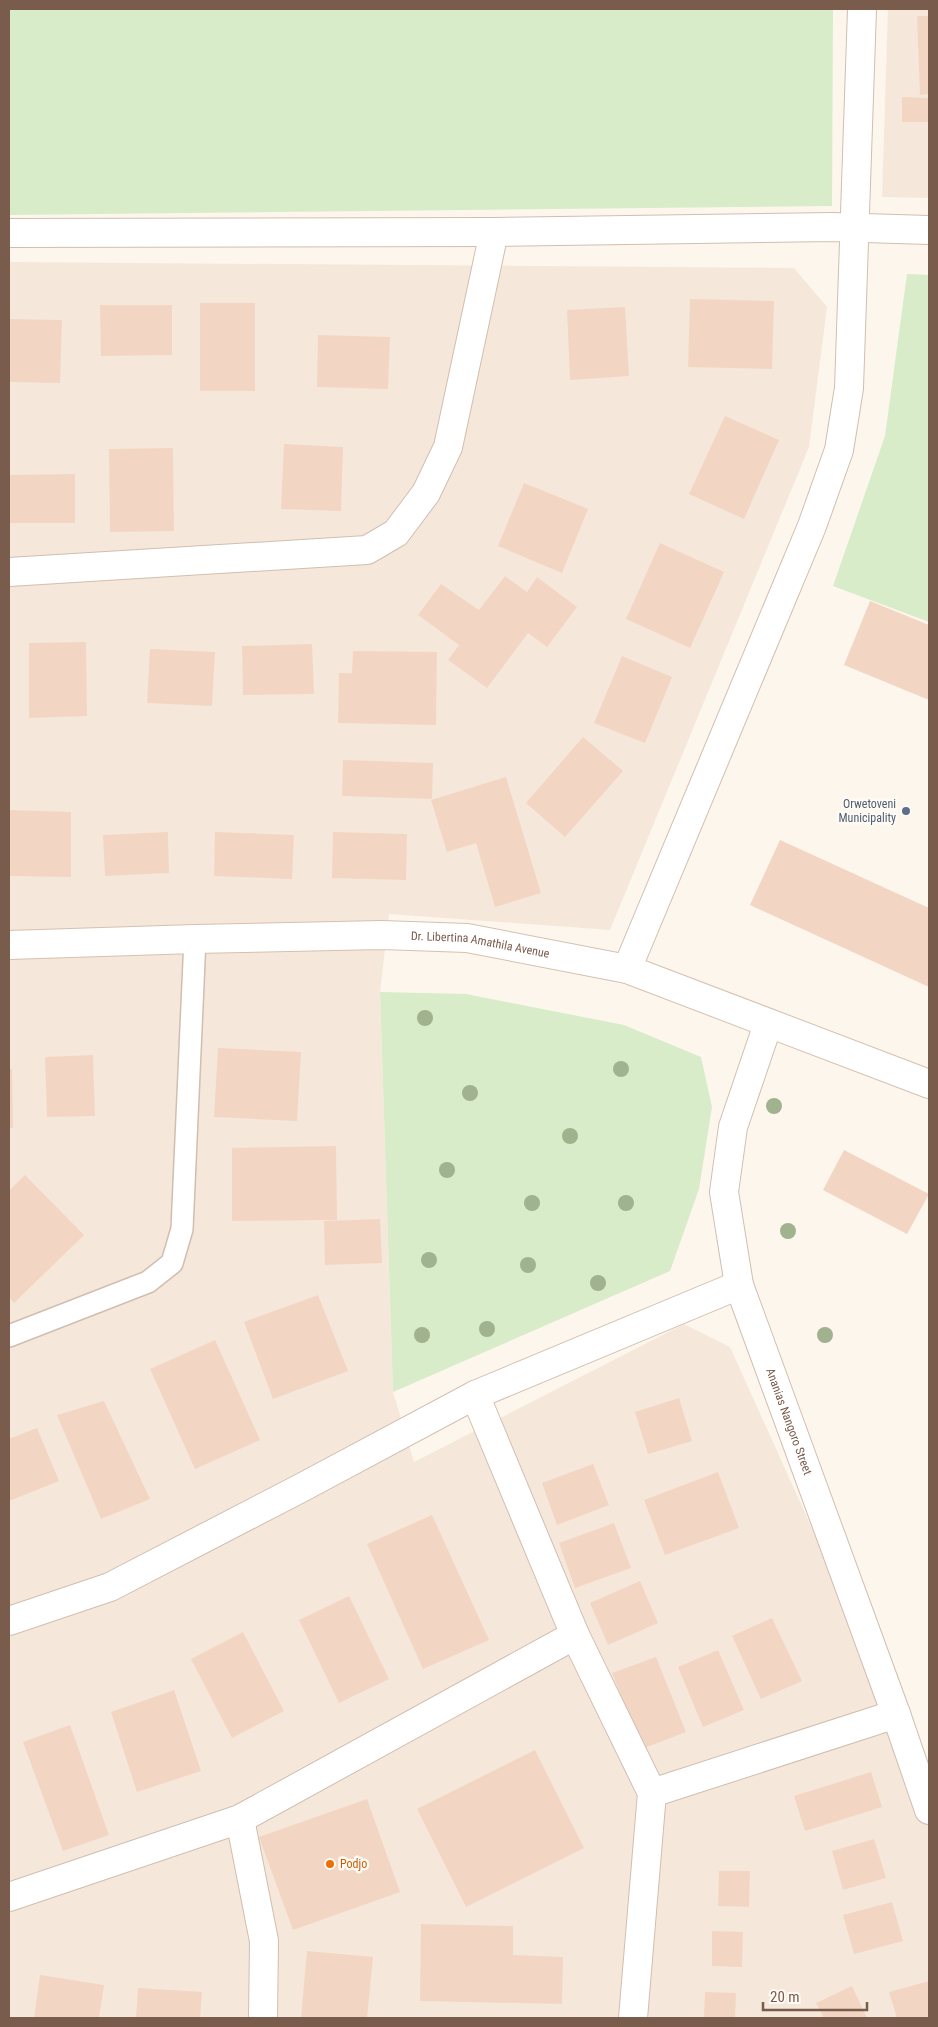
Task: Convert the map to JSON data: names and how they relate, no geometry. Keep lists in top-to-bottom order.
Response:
{
  "streets": {
    "street": ["Dr. Libertina Amathila Avenue", "Ananias Nangoro Street"]
  },
  "crossings": [
    ["Dr. Libertina Amathila Avenue", "Ananias Nangoro Street"]
  ],
  "places": ["Orwetoveni Municipality", "Podjo"],
  "scale_bar": "20 m"
}
